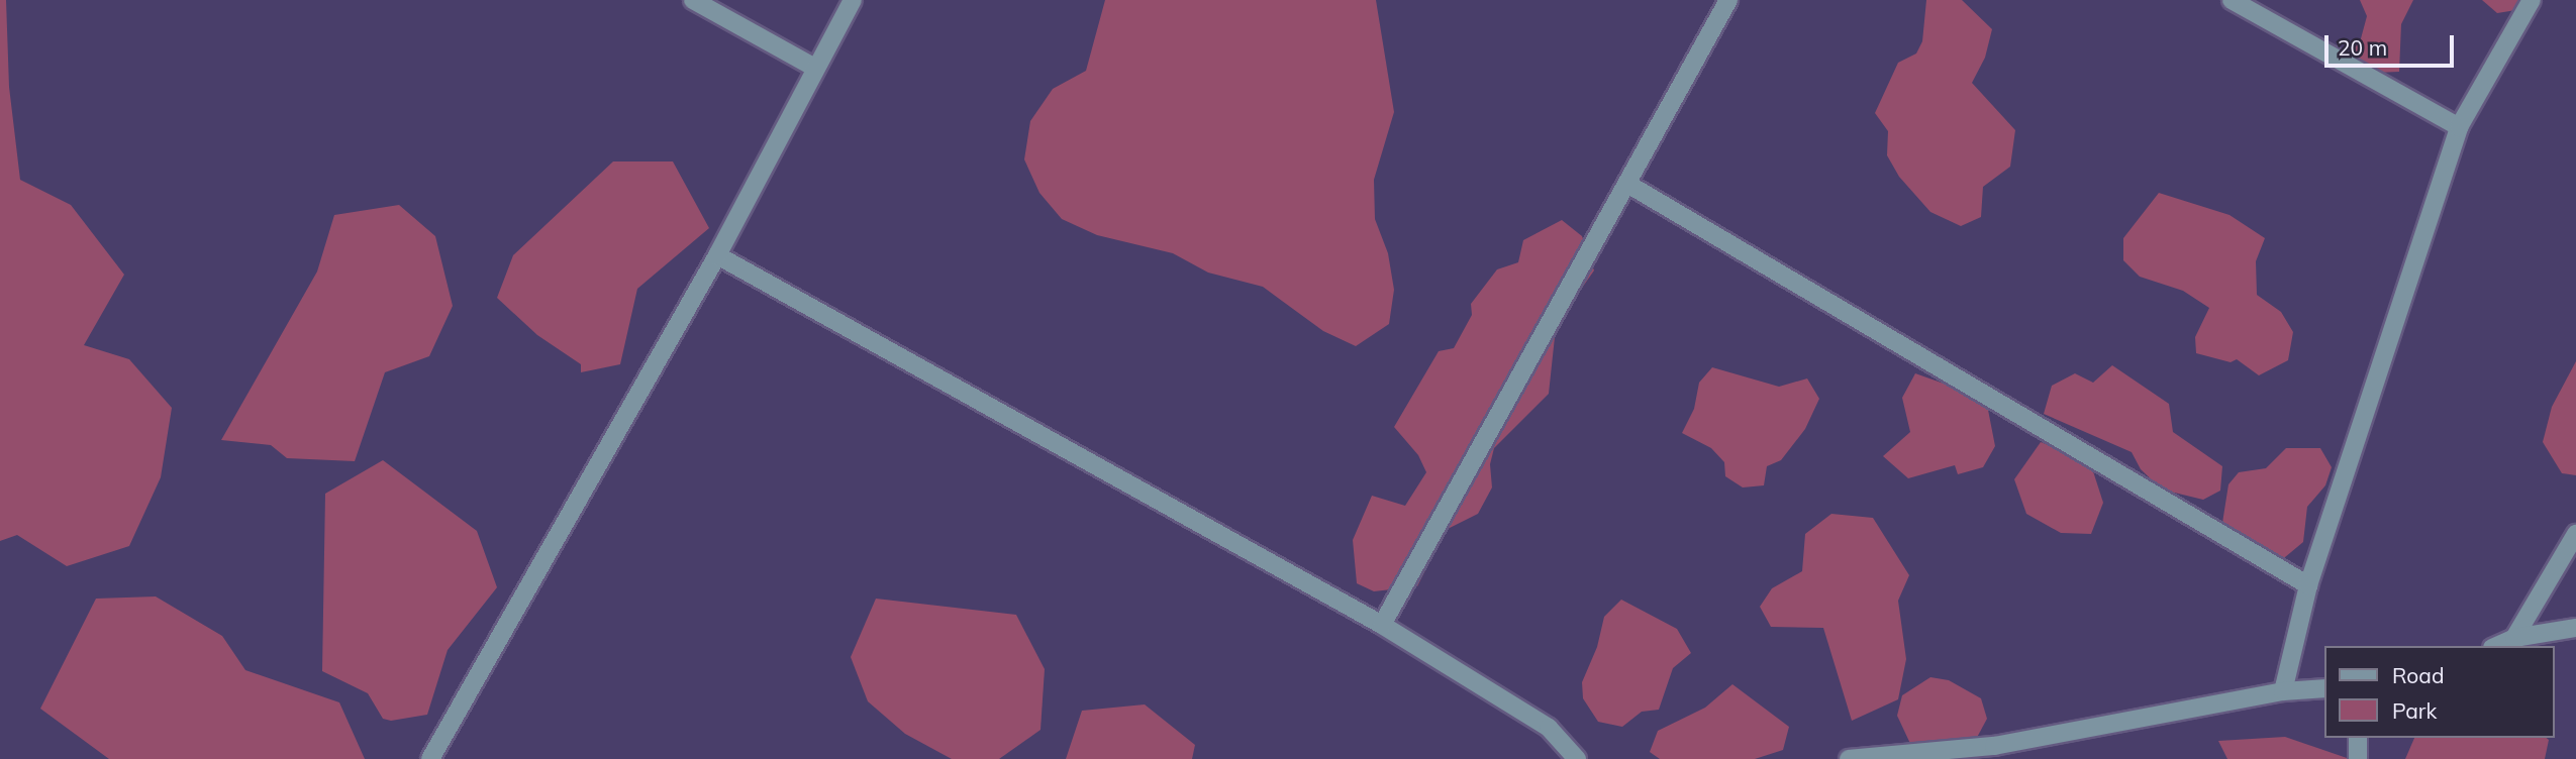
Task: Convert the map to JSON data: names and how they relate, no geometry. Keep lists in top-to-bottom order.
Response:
{
  "legend": ["Road", "Park"],
  "scale_bar": "20 m"
}
